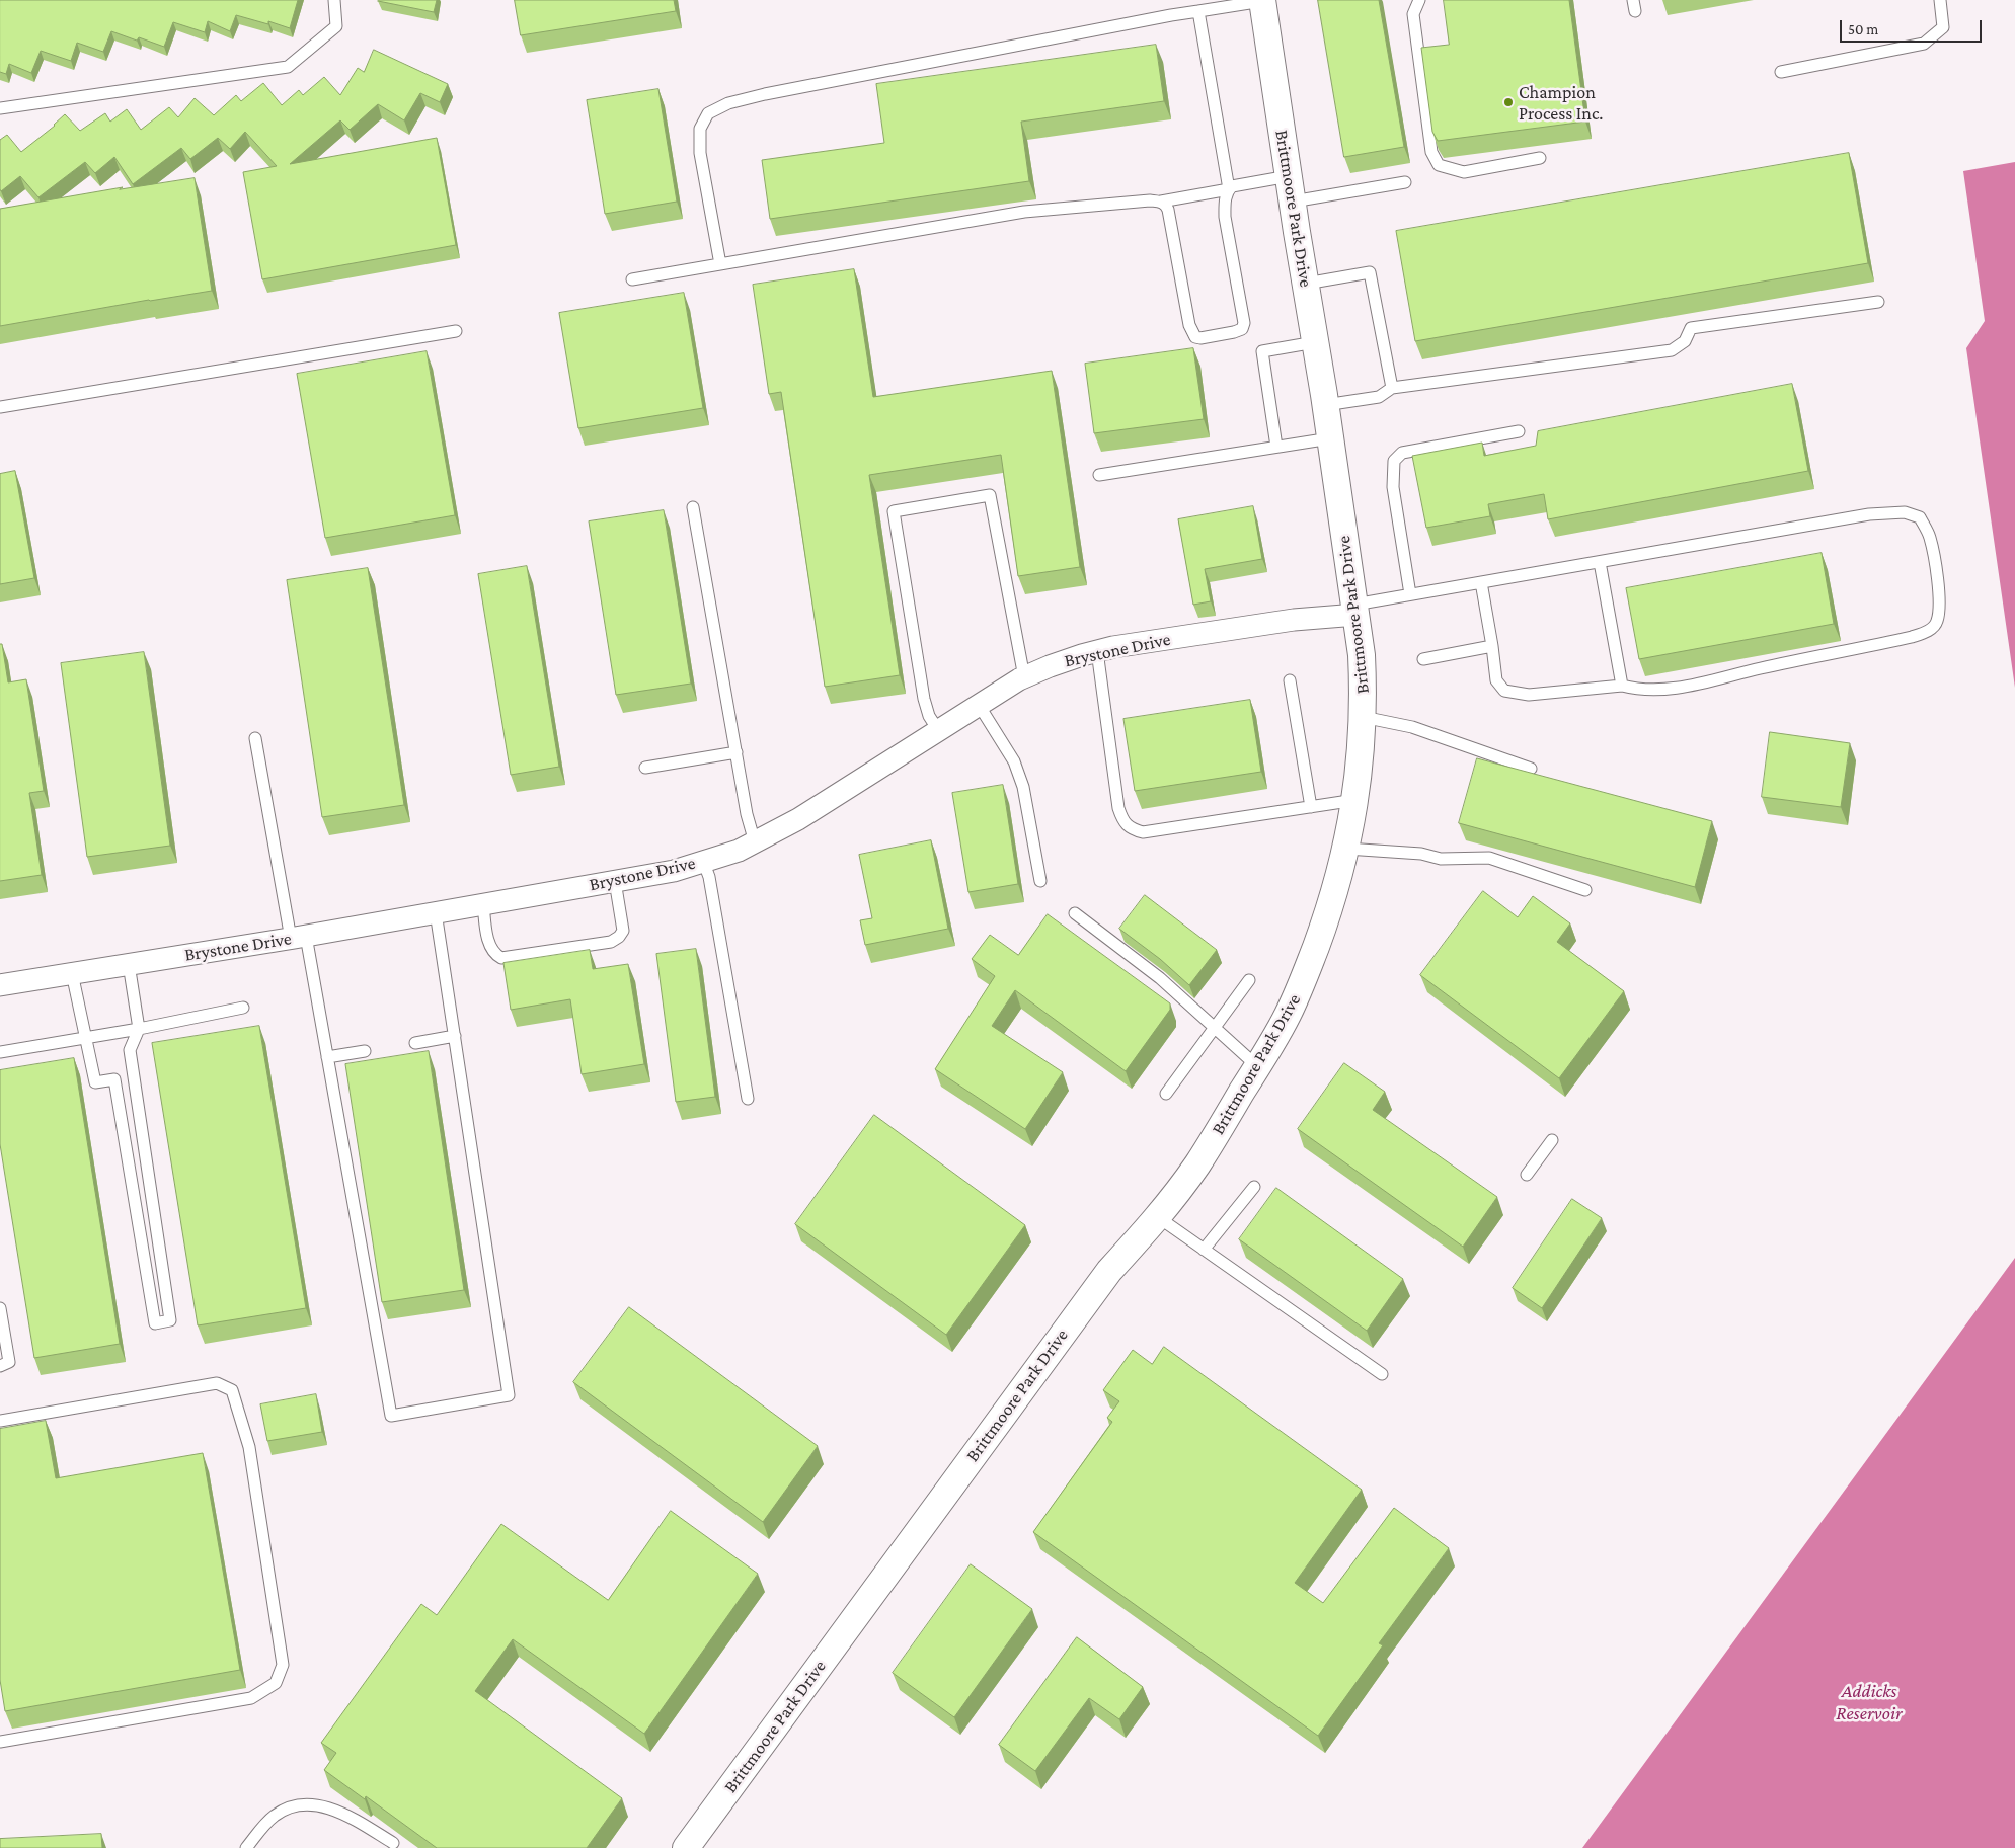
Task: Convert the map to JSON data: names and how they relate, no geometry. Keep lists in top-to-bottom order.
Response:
{
  "streets": {
    "street": ["Brittmoore Park Drive", "Brystone Drive"]
  },
  "crossings": [
    ["Brittmoore Park Drive", "Brystone Drive"]
  ],
  "water": ["Addicks Reservoir"],
  "places": ["Champion Process Inc."],
  "scale_bar": "50 m"
}
